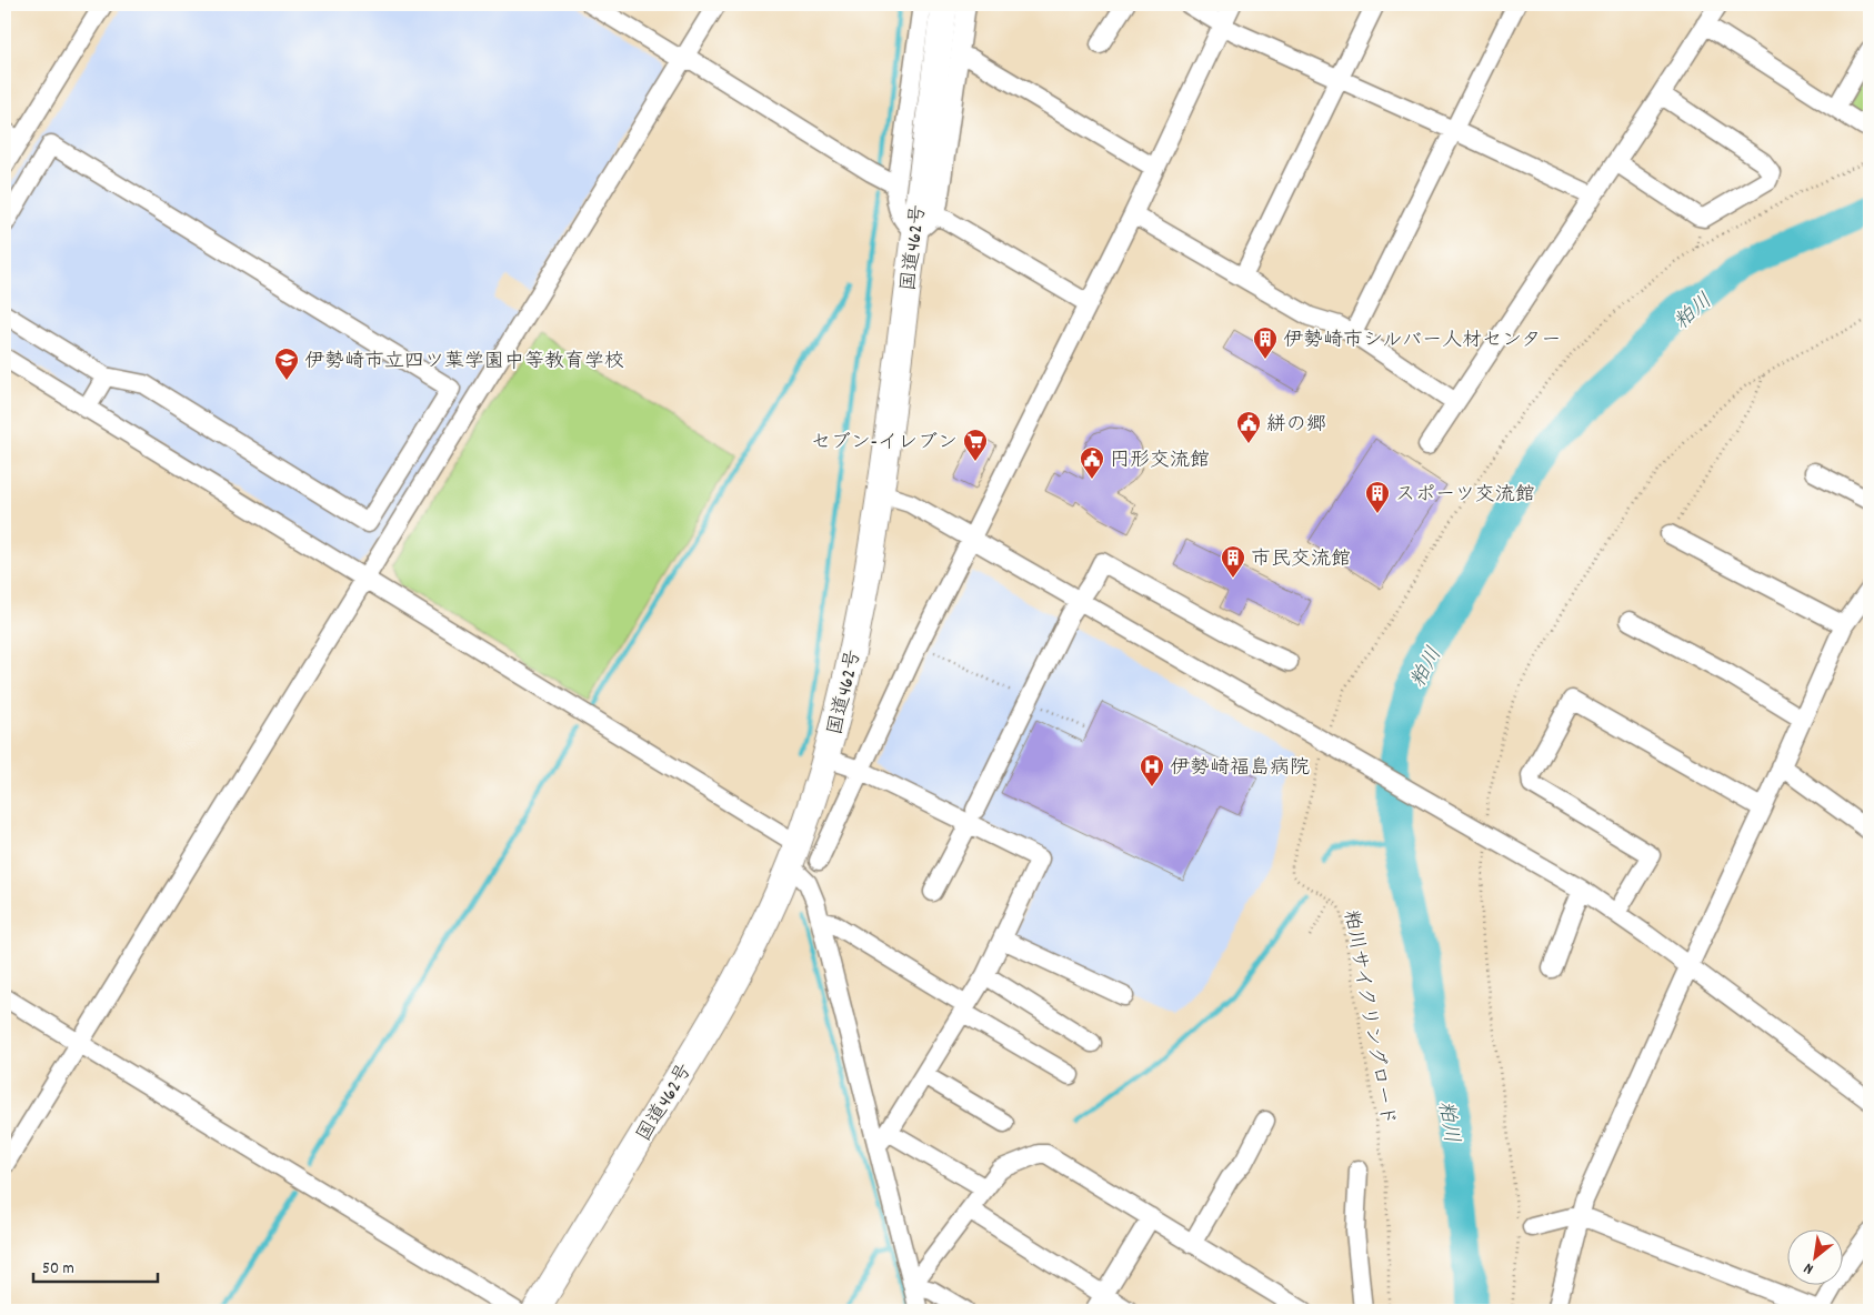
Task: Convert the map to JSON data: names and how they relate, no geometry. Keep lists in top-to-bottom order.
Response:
{
  "streets": {
    "highway": ["国道462号"],
    "path": ["粕川サイクリングロード"]
  },
  "water": ["粕川"],
  "places": {
    "building": ["伊勢崎市シルバー人材センター", "スポーツ交流館", "市民交流館"],
    "school or university": ["伊勢崎市立四ツ葉学園中等教育学校"],
    "public building": ["絣の郷", "円形交流館"],
    "supermarket": ["セブン-イレブン"],
    "hospital": ["伊勢崎福島病院"]
  },
  "scale_bar": "50 m",
  "north": "bottom left"
}
